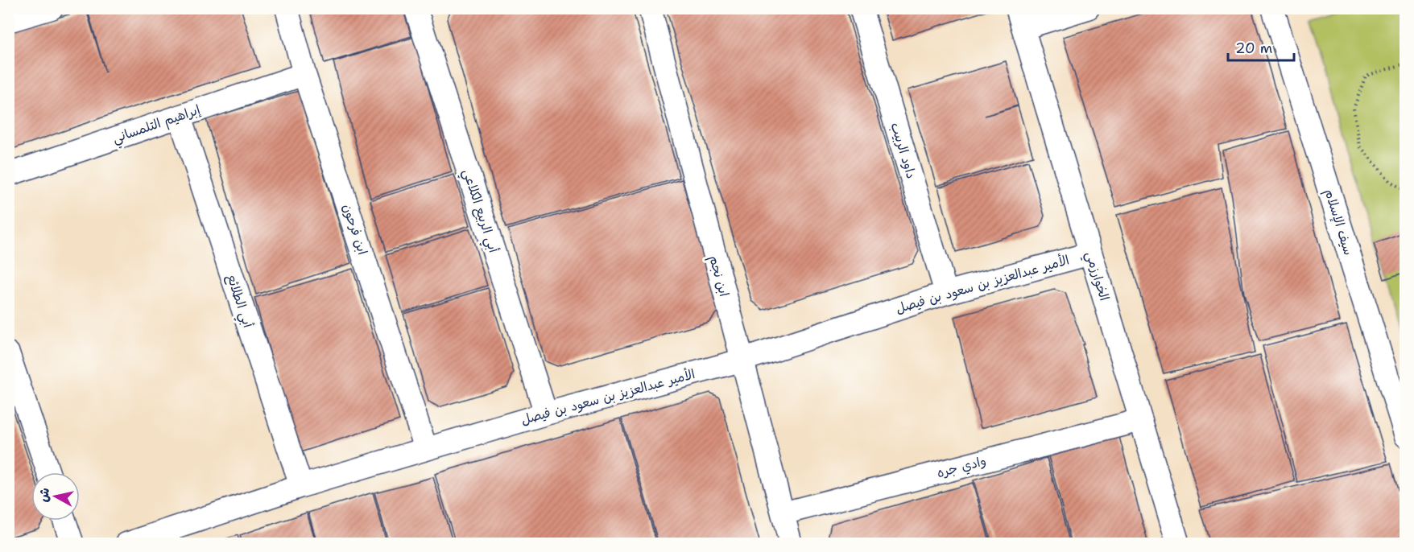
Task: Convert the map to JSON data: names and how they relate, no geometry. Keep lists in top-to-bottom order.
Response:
{
  "streets": {
    "street": [
      "إبراهيم التلمساني",
      "داود الربيب",
      "أبي الربيع الكلاعي",
      "سيف الإسلام",
      "ابن فرحون",
      "ابن نجم",
      "الخوارزمي",
      "الأمير عبدالعزيز بن سعود بن فيصل",
      "أبي الطلائع",
      "وادي جره"
    ]
  },
  "crossings": [
    ["إبراهيم التلمساني", "ابن فرحون"],
    ["إبراهيم التلمساني", "أبي الطلائع"],
    ["داود الربيب", "الأمير عبدالعزيز بن سعود بن فيصل"],
    ["أبي الربيع الكلاعي", "الأمير عبدالعزيز بن سعود بن فيصل"],
    ["ابن فرحون", "الأمير عبدالعزيز بن سعود بن فيصل"],
    ["ابن نجم", "الأمير عبدالعزيز بن سعود بن فيصل"],
    ["ابن نجم", "وادي جره"],
    ["الخوارزمي", "الأمير عبدالعزيز بن سعود بن فيصل"],
    ["الخوارزمي", "وادي جره"],
    ["الأمير عبدالعزيز بن سعود بن فيصل", "أبي الطلائع"]
  ],
  "scale_bar": "20 m",
  "north": "left"
}
